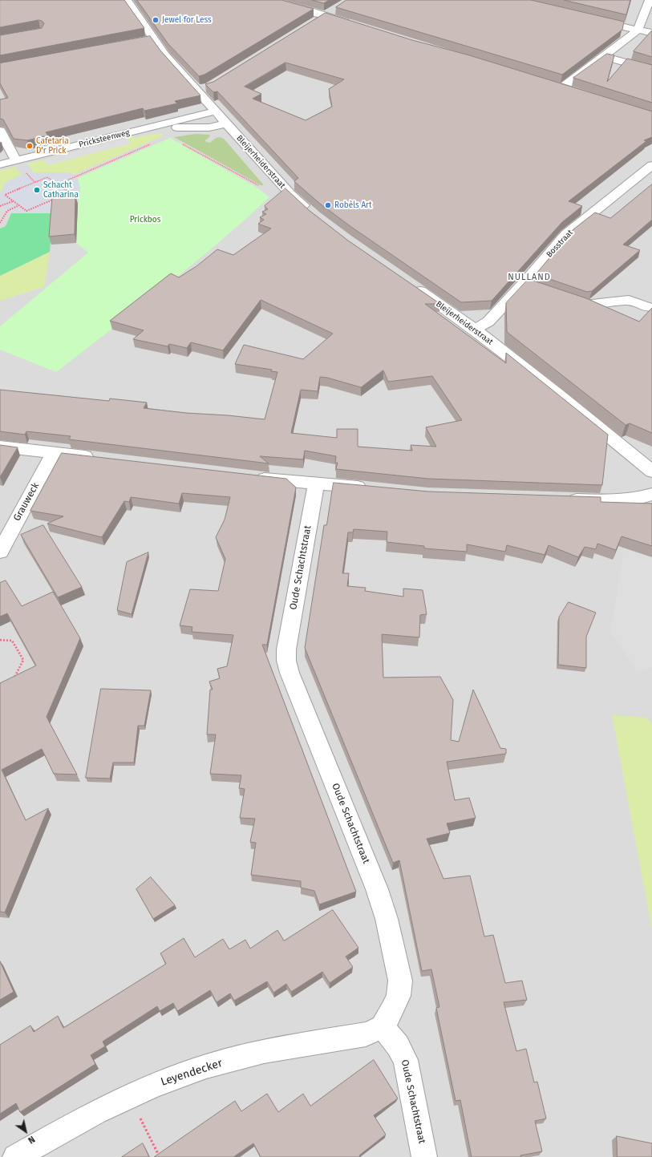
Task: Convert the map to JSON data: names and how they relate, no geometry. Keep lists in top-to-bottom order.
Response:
{
  "streets": {
    "street": [
      "Pricksteenweg",
      "Bleijerheiderstraat",
      "Bosstraat",
      "Grauweck",
      "Oude Schachtstraat",
      "Leyendecker"
    ]
  },
  "crossings": [
    ["Pricksteenweg", "Bleijerheiderstraat"],
    ["Bleijerheiderstraat", "Bosstraat"],
    ["Oude Schachtstraat", "Leyendecker"]
  ],
  "districts": ["NULLAND"],
  "parks": ["Prickbos"],
  "places": [
    "Jewel for Less",
    "Cafetaria D'r Prick",
    "Schacht Catharina",
    "Robèls Art"
  ],
  "north": "bottom right"
}
